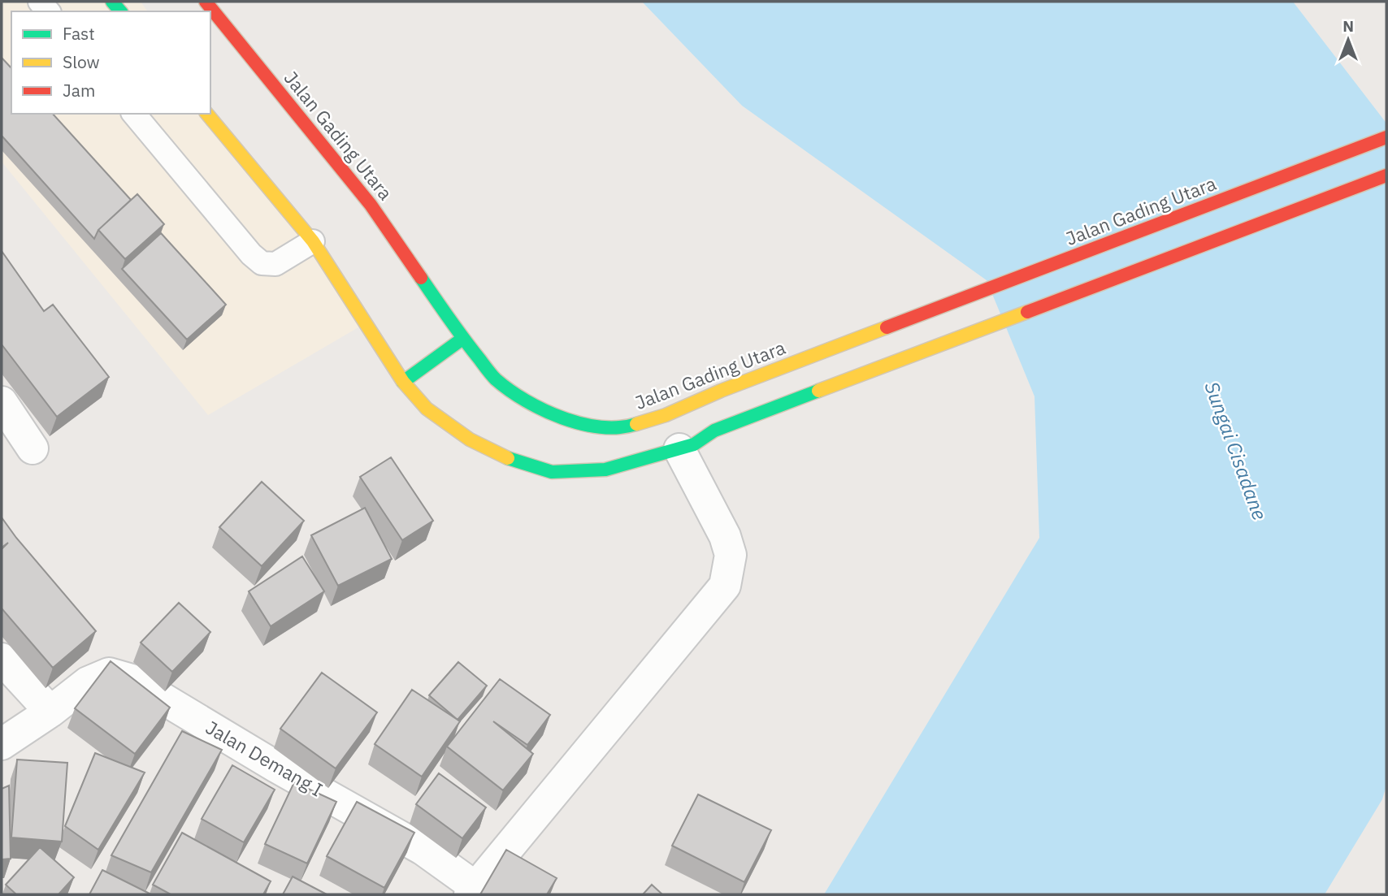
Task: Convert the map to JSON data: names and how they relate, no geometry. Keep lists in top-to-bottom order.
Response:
{
  "streets": {
    "main road": ["Jalan Gading Utara"],
    "street": ["Jalan Demang I"]
  },
  "water": ["Sungai Cisadane"],
  "legend": ["Fast", "Slow", "Jam"],
  "north": "top"
}
